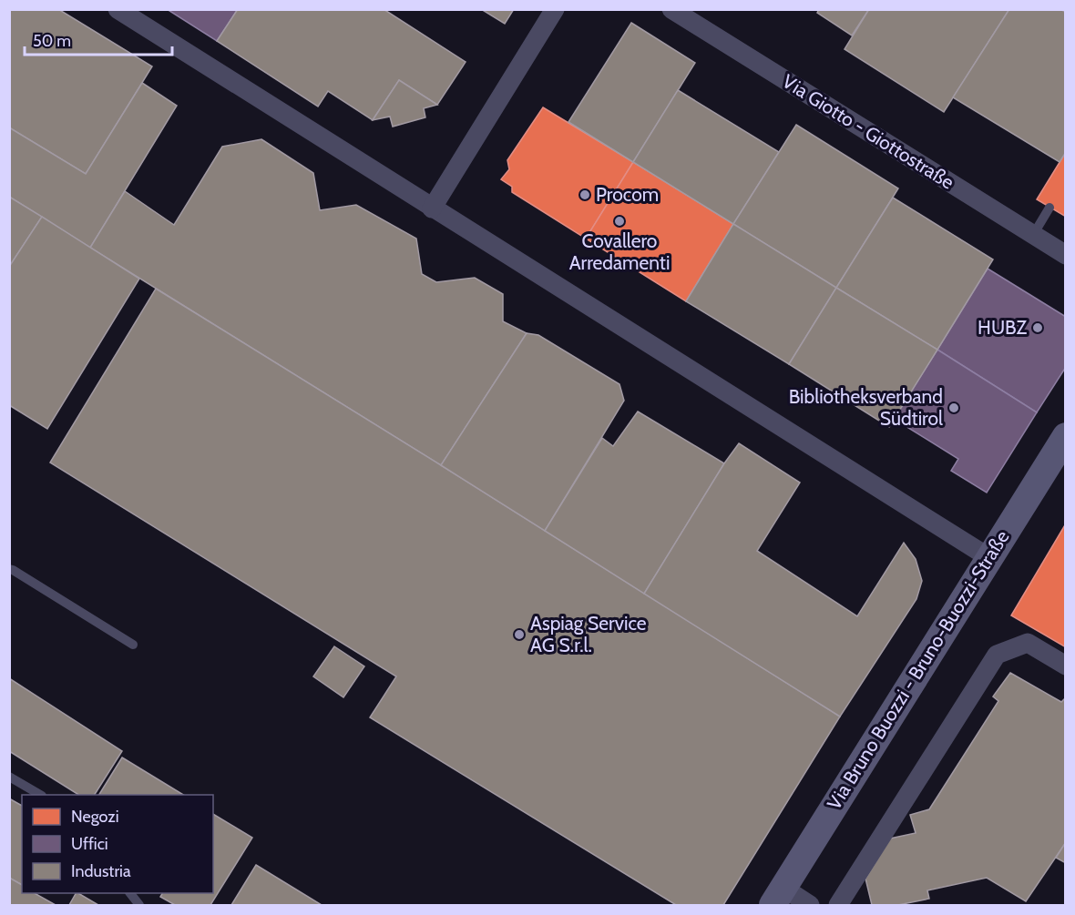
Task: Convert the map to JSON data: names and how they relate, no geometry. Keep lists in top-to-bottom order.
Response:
{
  "streets": {
    "main road": ["Via Bruno Buozzi - Bruno-Buozzi-Straße"],
    "street": ["Via Giotto - Giottostraße"]
  },
  "places": [
    "Procom",
    "Covallero Arredamenti",
    "HUBZ",
    "Bibliotheksverband Südtirol",
    "Aspiag Service AG S.r.l."
  ],
  "legend": ["Negozi", "Uffici", "Industria"],
  "scale_bar": "50 m"
}
